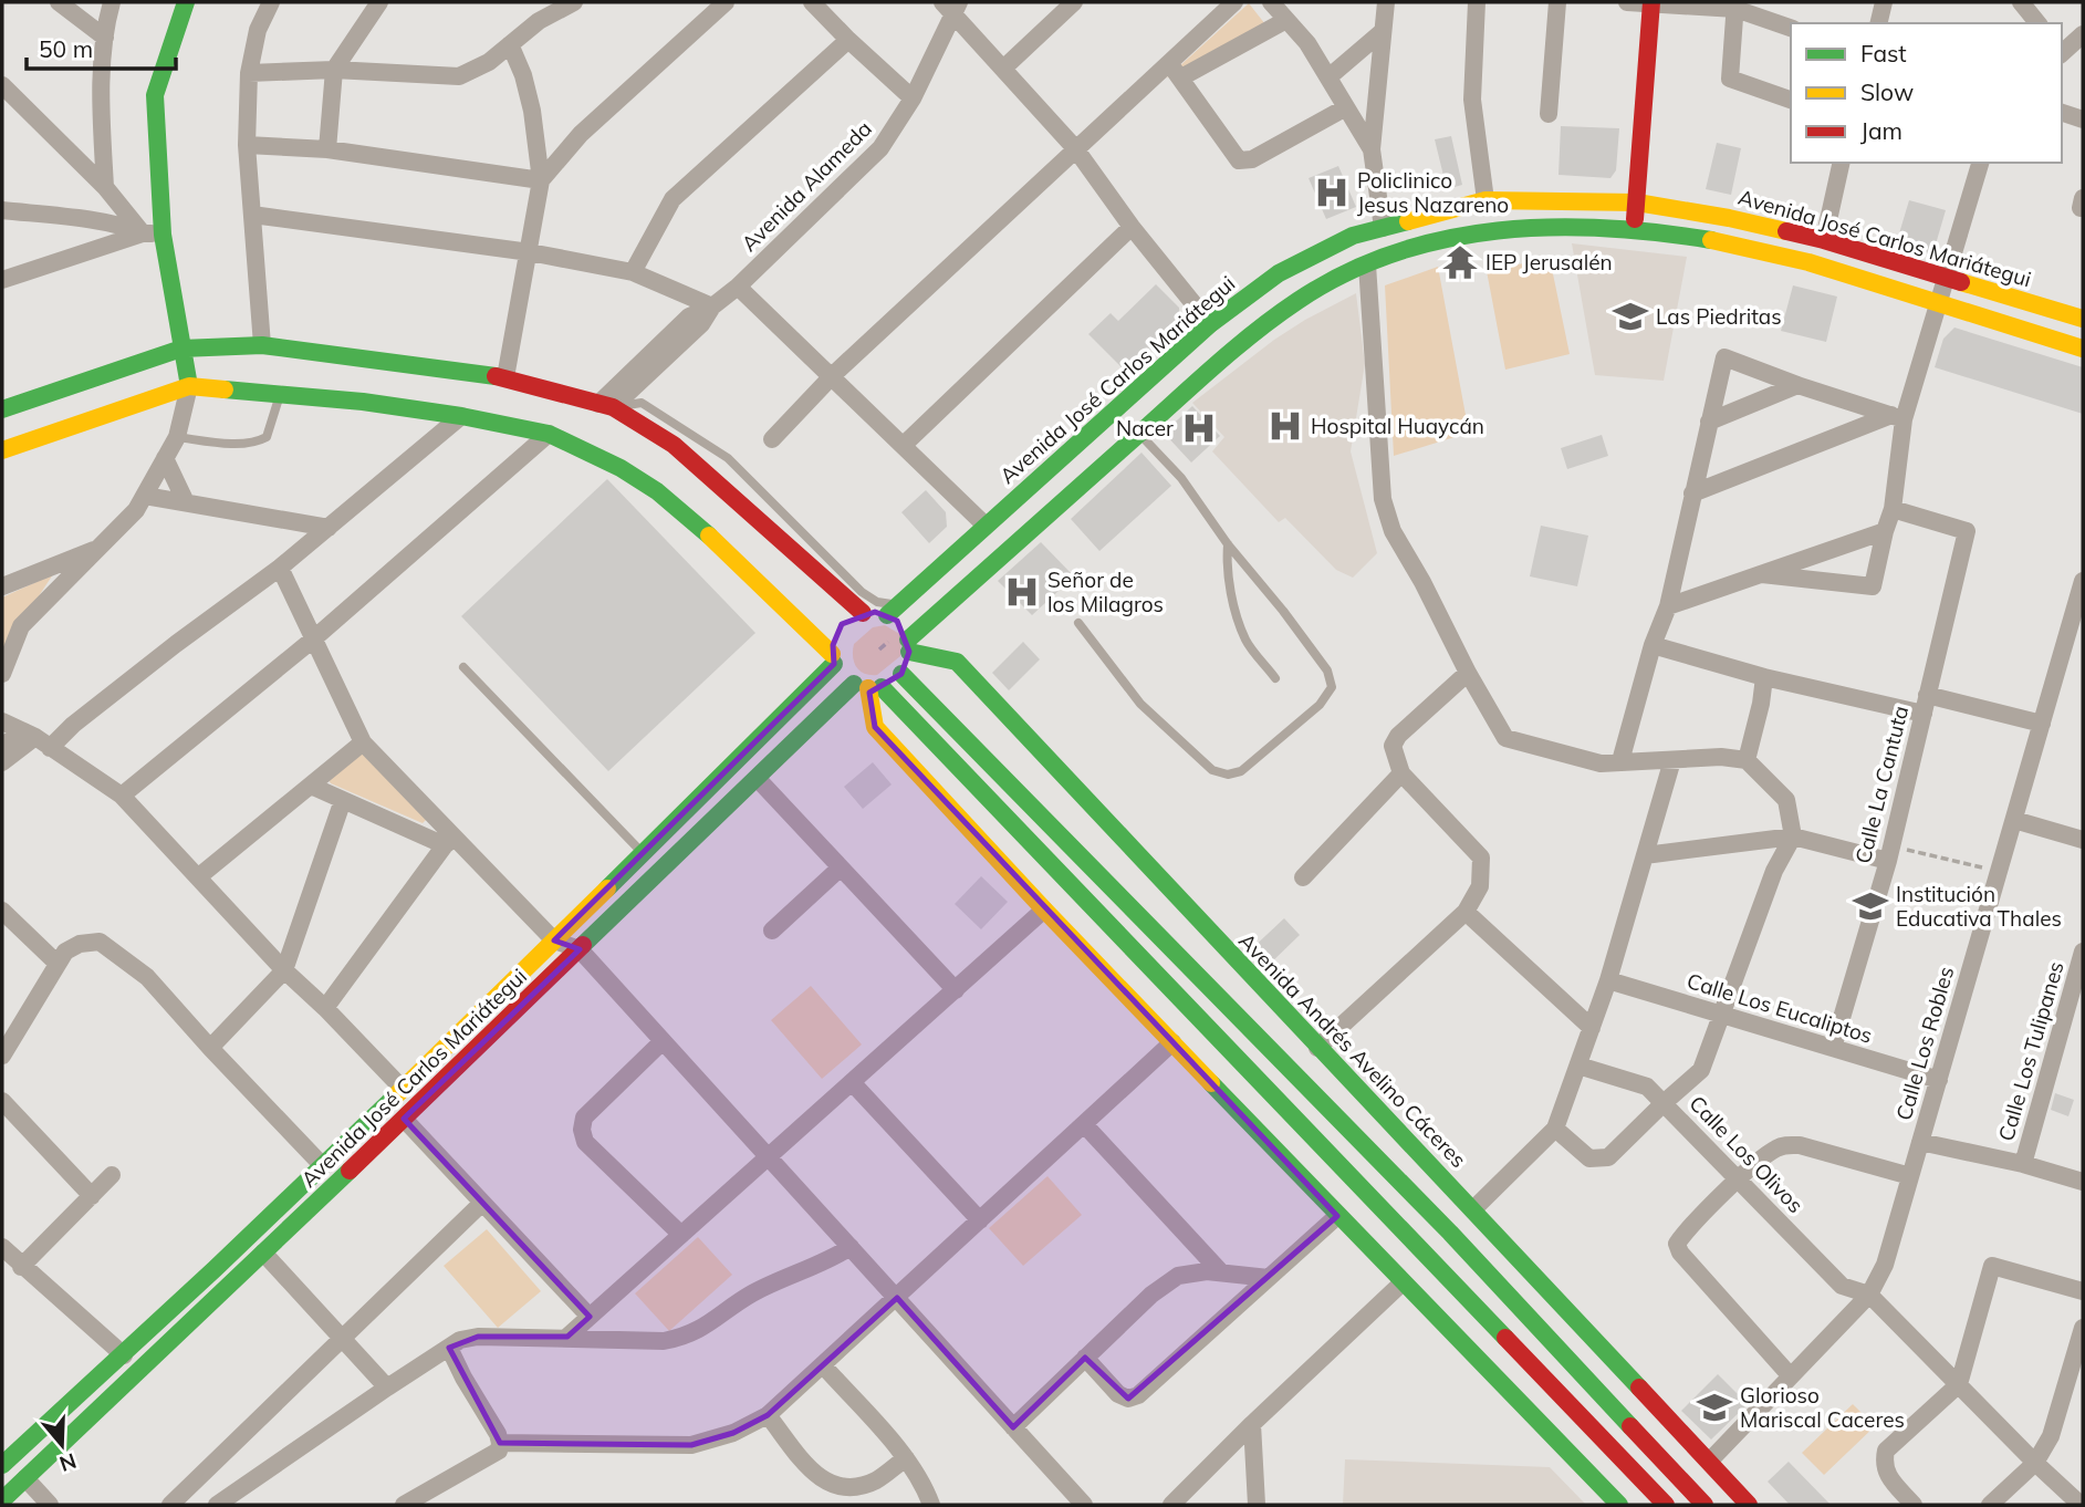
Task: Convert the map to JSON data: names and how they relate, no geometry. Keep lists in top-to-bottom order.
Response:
{
  "streets": {
    "street": [
      "Avenida Alameda",
      "Avenida José Carlos Mariátegui",
      "Calle La Cantuta",
      "Calle Los Eucaliptos",
      "Calle Los Robles",
      "Avenida Andrés Avelino Cáceres",
      "Calle Los Tulipanes",
      "Calle Los Olivos"
    ]
  },
  "crossings": [
    ["Avenida José Carlos Mariátegui", "Avenida Andrés Avelino Cáceres"],
    ["Calle La Cantuta", "Calle Los Eucaliptos"],
    ["Calle Los Eucaliptos", "Calle Los Robles"],
    ["Calle Los Robles", "Avenida Andrés Avelino Cáceres"],
    ["Calle Los Robles", "Calle Los Olivos"]
  ],
  "places": {
    "hospital": [
      "Policlinico Jesus Nazareno",
      "Hospital Huaycán",
      "Nacer",
      "Señor de los Milagros"
    ],
    "temple": ["IEP Jerusalén"],
    "school or university": ["Las Piedritas", "Institución Educativa Thales", "Glorioso Mariscal Caceres"]
  },
  "legend": ["Fast", "Slow", "Jam"],
  "scale_bar": "50 m",
  "north": "bottom"
}
